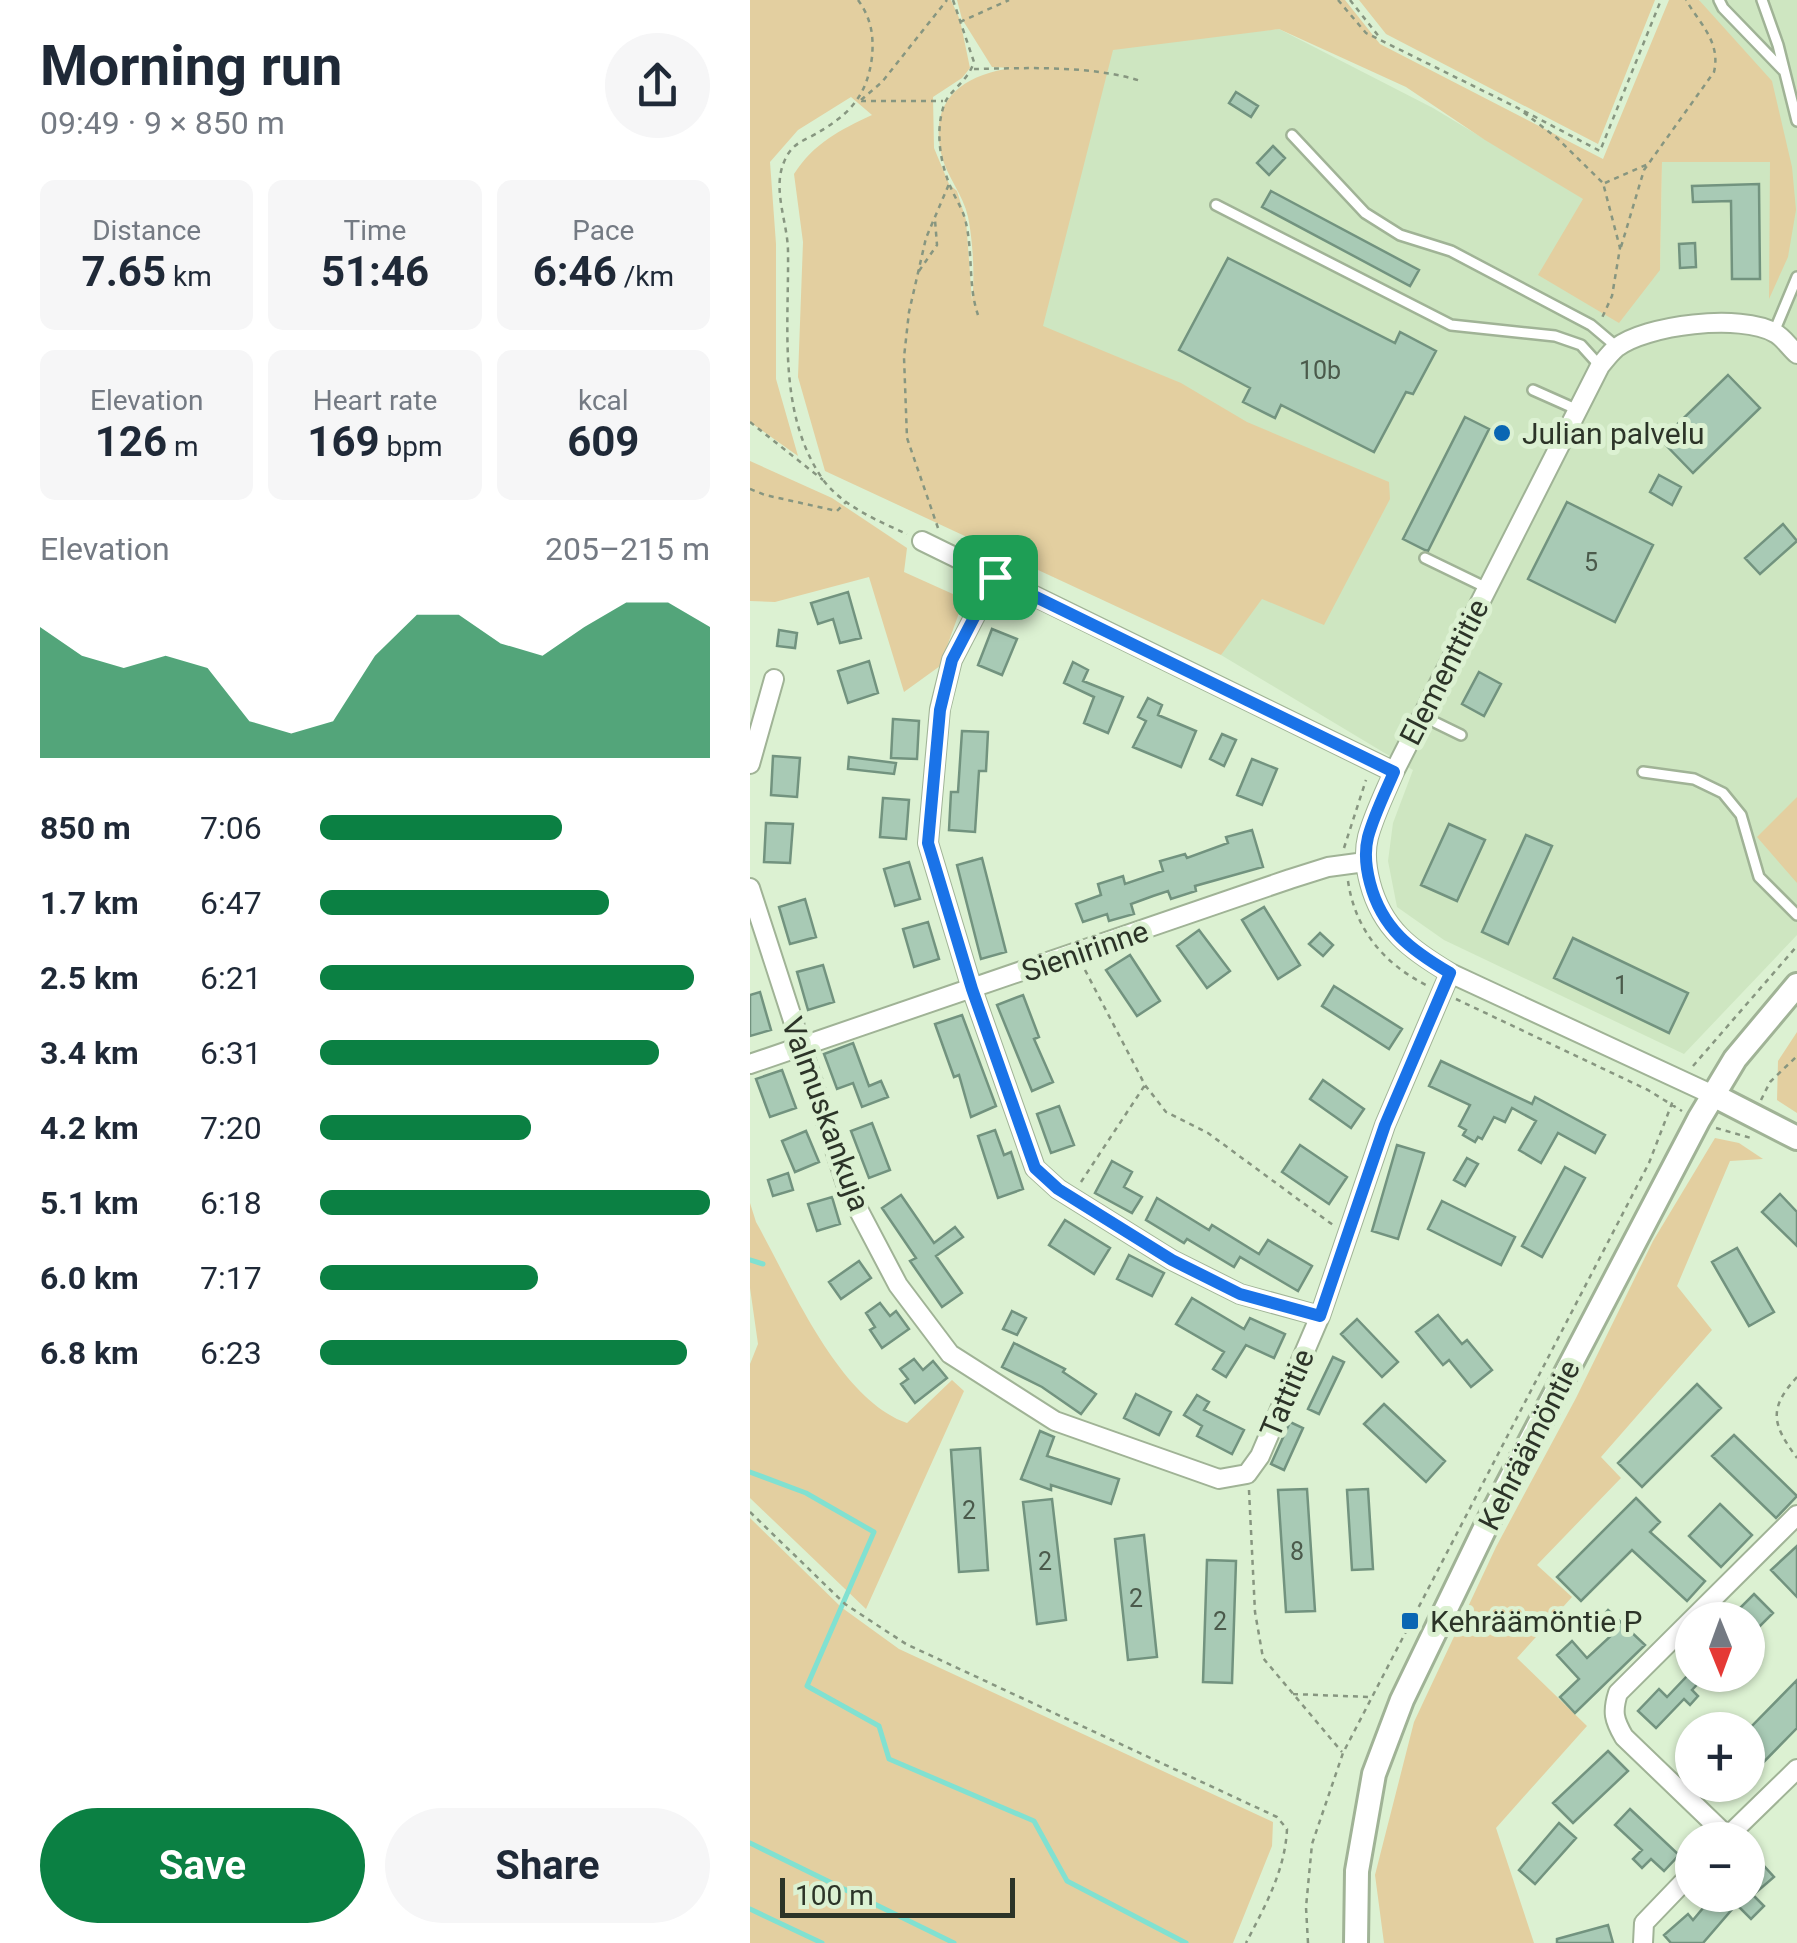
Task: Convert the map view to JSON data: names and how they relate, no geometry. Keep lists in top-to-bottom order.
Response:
{
  "streets": {
    "street": [
      "Elementtitie",
      "Sienirinne",
      "Valmuskankuja",
      "Tattitie",
      "Kehräämöntie"
    ]
  },
  "crossings": [
    ["Elementtitie", "Sienirinne"],
    ["Sienirinne", "Valmuskankuja"],
    ["Valmuskankuja", "Tattitie"]
  ],
  "places": {
    "other": ["Julian palvelu"],
    "transit": ["Kehräämöntie P"]
  },
  "house_numbers": [
    "10b",
    "5",
    "1",
    "2",
    "8",
    "2",
    "2",
    "2"
  ],
  "scale_bar": "100 m",
  "north": "bottom",
  "page": {
    "heading": ["Morning run", "09:49 · 9 × 850 m"],
    "stats": [
      ["Distance", "7.65 km"],
      ["Time", "51:46"],
      ["Pace", "6:46 /km"],
      ["Elevation", "126 m"],
      ["Heart rate", "169 bpm"],
      ["kcal", "609"]
    ],
    "chart": ["Elevation", "205–215 m"],
    "list": [
      {
        "name": "850 m",
        "note": "7:06"
      },
      {
        "name": "1.7 km",
        "note": "6:47"
      },
      {
        "name": "2.5 km",
        "note": "6:21"
      },
      {
        "name": "3.4 km",
        "note": "6:31"
      },
      {
        "name": "4.2 km",
        "note": "7:20"
      },
      {
        "name": "5.1 km",
        "note": "6:18"
      },
      {
        "name": "6.0 km",
        "note": "7:17"
      },
      {
        "name": "6.8 km",
        "note": "6:23"
      }
    ],
    "map_buttons": ["+", "−"],
    "buttons": ["Save", "Share"],
    "scale": "100 m"
  }
}
